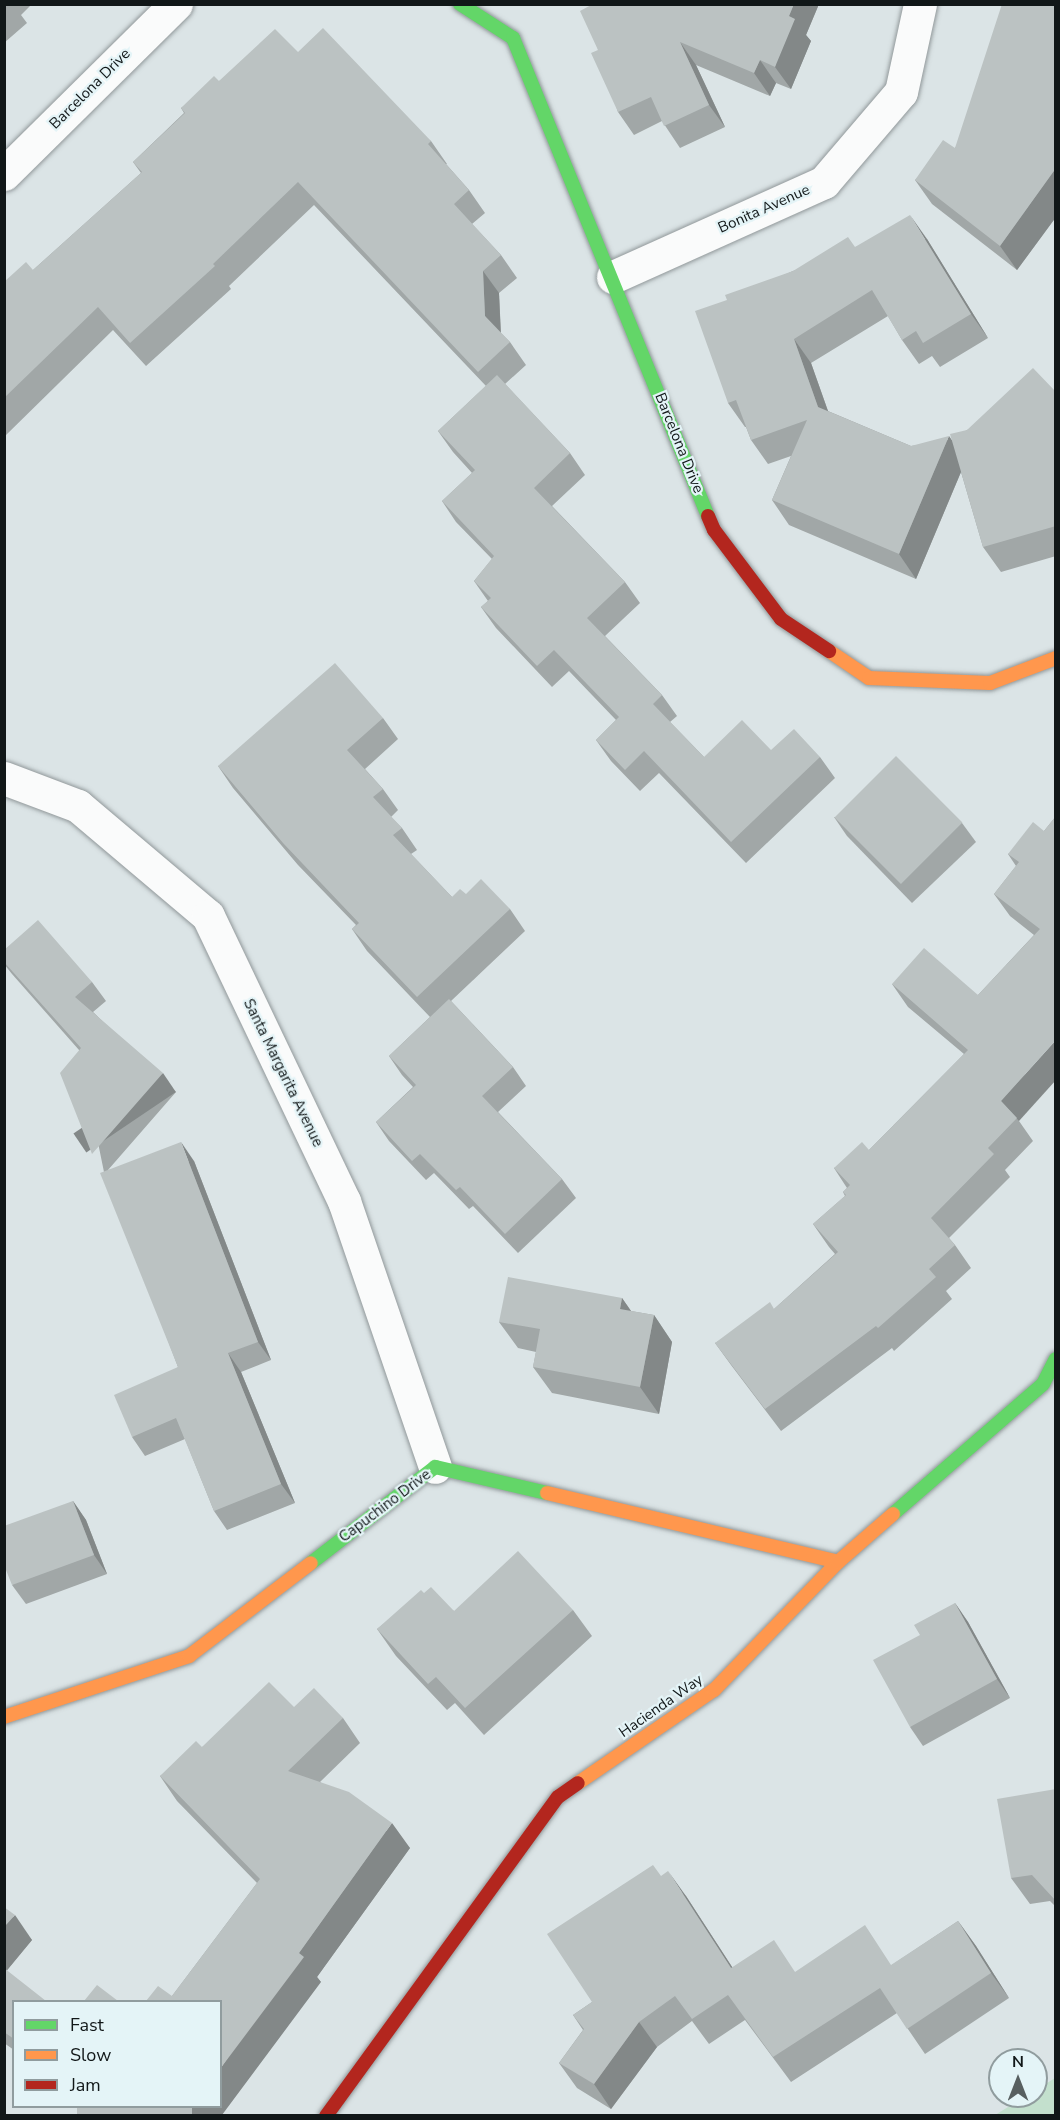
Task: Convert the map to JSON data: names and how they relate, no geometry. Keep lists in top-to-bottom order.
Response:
{
  "streets": {
    "street": [
      "Barcelona Drive",
      "Bonita Avenue",
      "Santa Margarita Avenue",
      "Capuchino Drive",
      "Hacienda Way"
    ]
  },
  "crossings": [
    ["Barcelona Drive", "Bonita Avenue"],
    ["Santa Margarita Avenue", "Capuchino Drive"],
    ["Capuchino Drive", "Hacienda Way"]
  ],
  "legend": ["Fast", "Slow", "Jam"],
  "north": "top"
}
